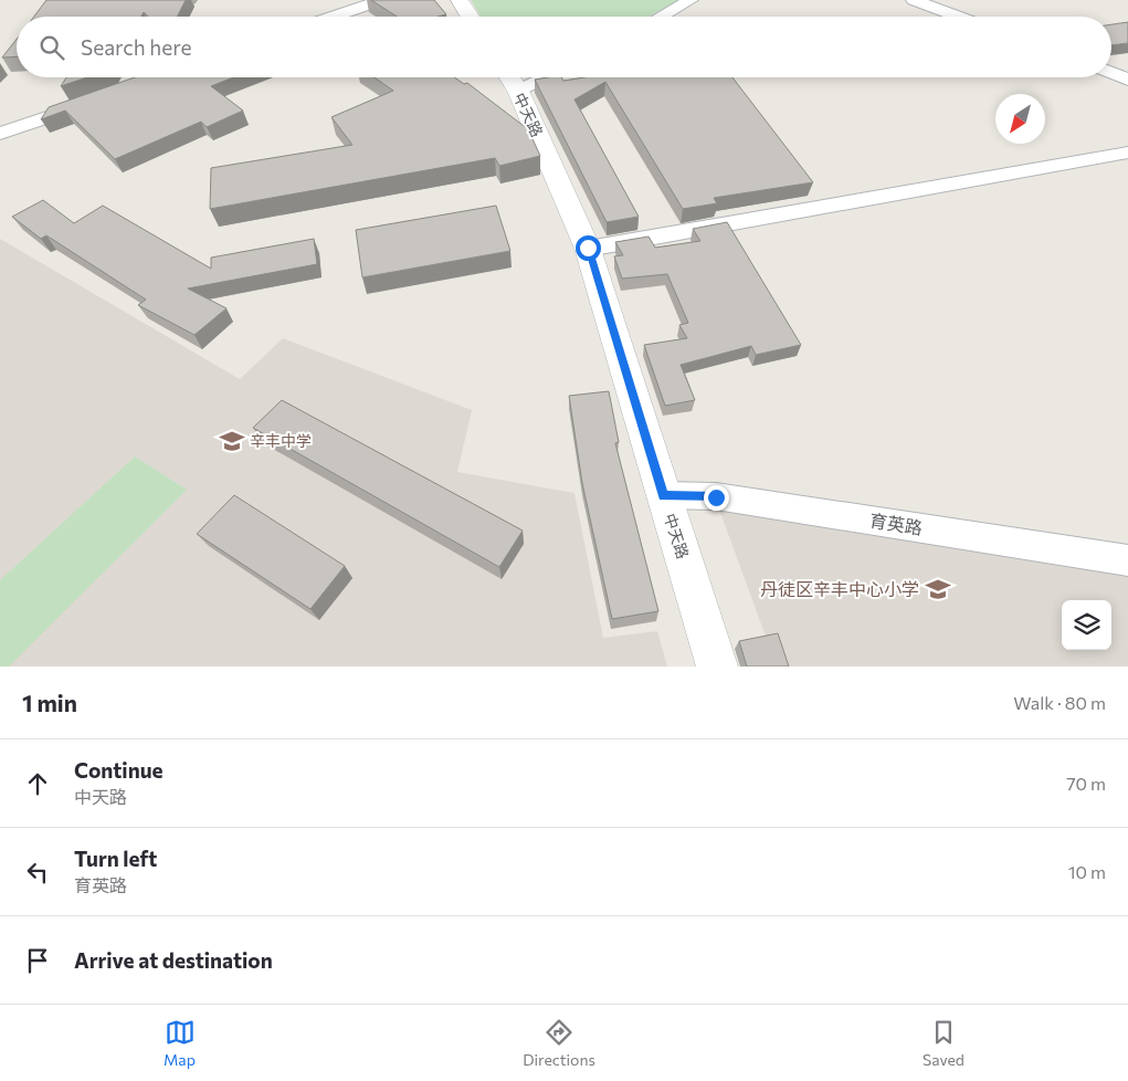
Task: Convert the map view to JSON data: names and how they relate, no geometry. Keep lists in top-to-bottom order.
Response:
{
  "streets": {
    "main road": ["中天路"],
    "street": ["育英路"]
  },
  "crossings": [
    ["中天路", "育英路"]
  ],
  "places": {
    "school or university": ["辛丰中学", "丹徒区辛丰中心小学"]
  },
  "north": "bottom left",
  "page": {
    "search": "Search here",
    "heading": ["1 min", "Walk · 80 m"],
    "list": [
      ["Continue", "中天路", "70 m"],
      ["Turn left", "育英路", "10 m"],
      "Arrive at destination"
    ],
    "nav": ["Map", "Directions", "Saved"]
  }
}
